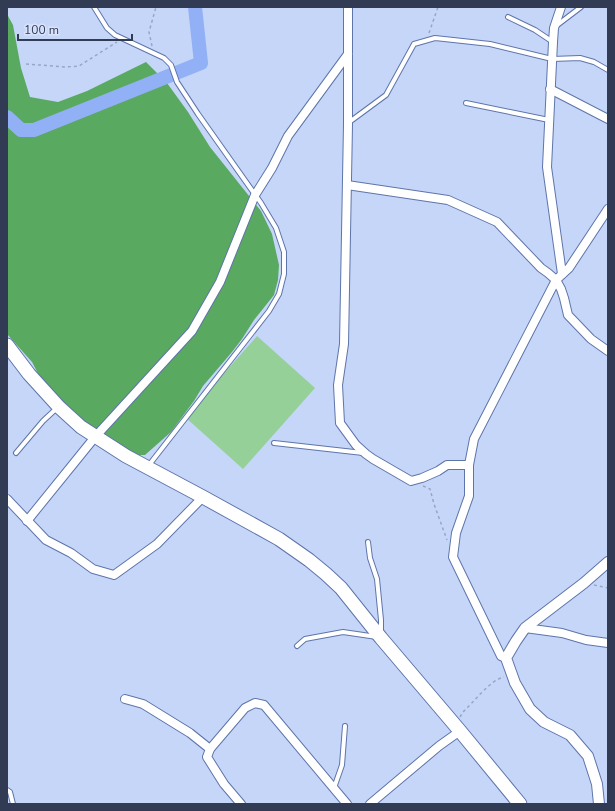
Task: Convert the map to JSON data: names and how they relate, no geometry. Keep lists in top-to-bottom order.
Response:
{
  "scale_bar": "100 m"
}
